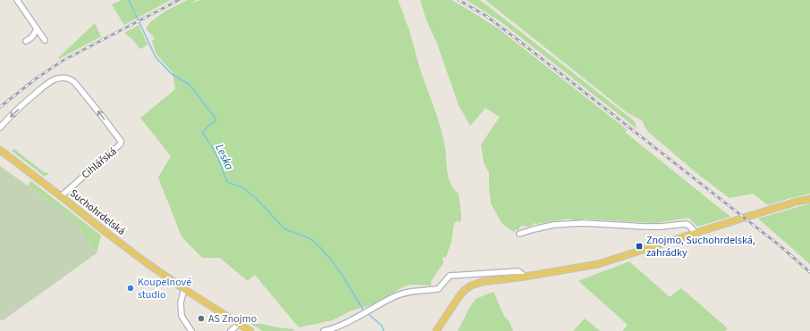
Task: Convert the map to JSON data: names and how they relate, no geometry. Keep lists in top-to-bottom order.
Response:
{
  "streets": {
    "main road": ["Suchohrdelská"],
    "street": ["Cihlářská"]
  },
  "crossings": [
    ["Cihlářská", "Suchohrdelská"]
  ],
  "water": ["Leska"],
  "places": {
    "transit": ["Znojmo, Suchohrdelská, zahrádky"],
    "other": ["Koupelnové studio", "AS Znojmo"]
  }
}
